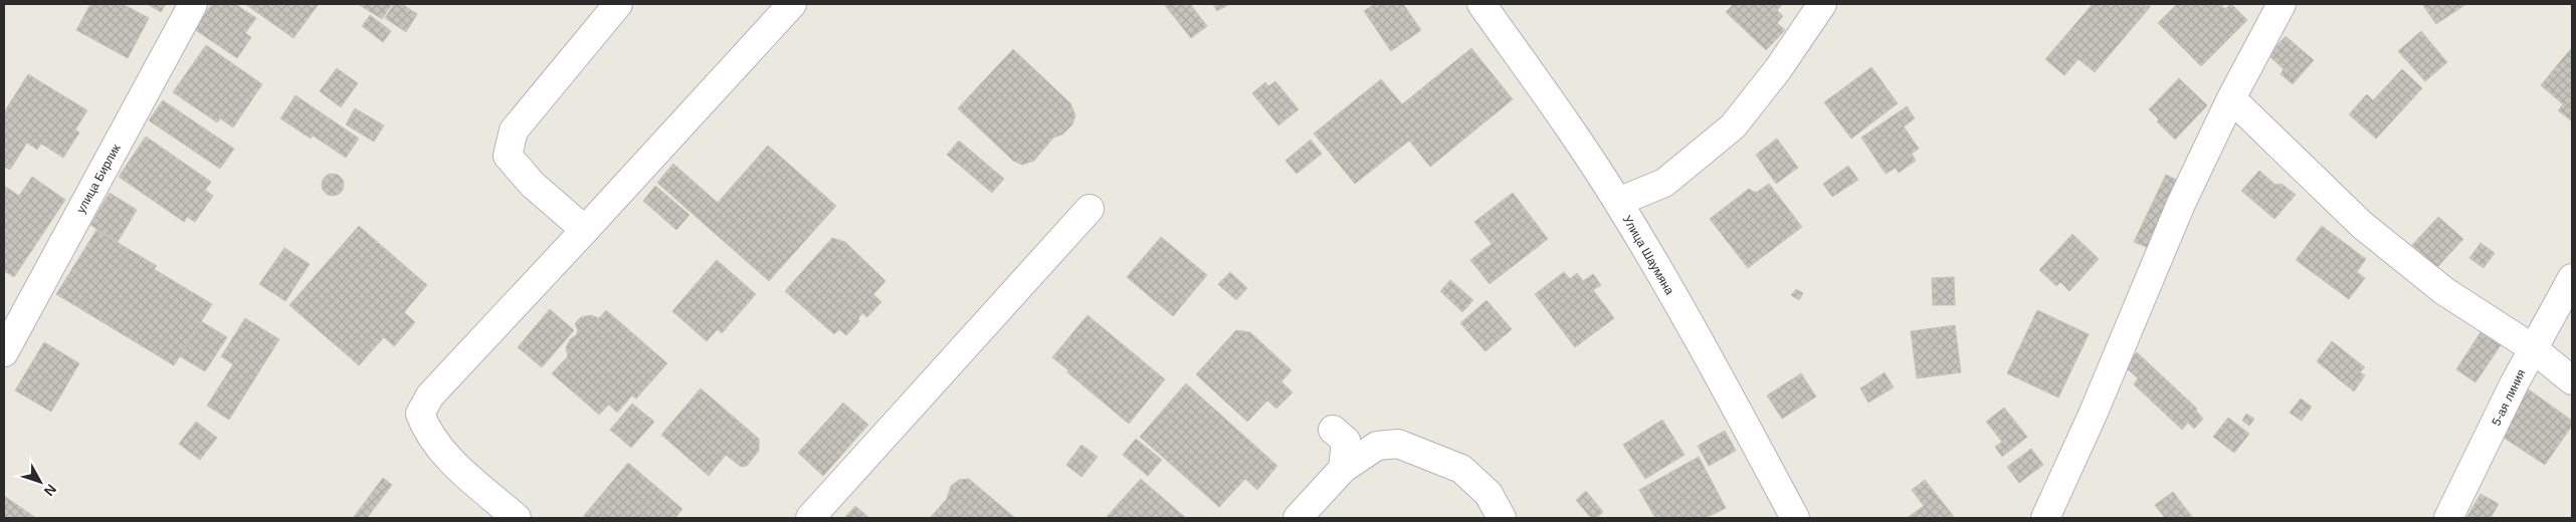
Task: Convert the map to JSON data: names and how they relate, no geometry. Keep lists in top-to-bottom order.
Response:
{
  "streets": {
    "street": ["улица Бирлик", "Улица Шаумяна", "5-ая линия"]
  },
  "north": "bottom right"
}
